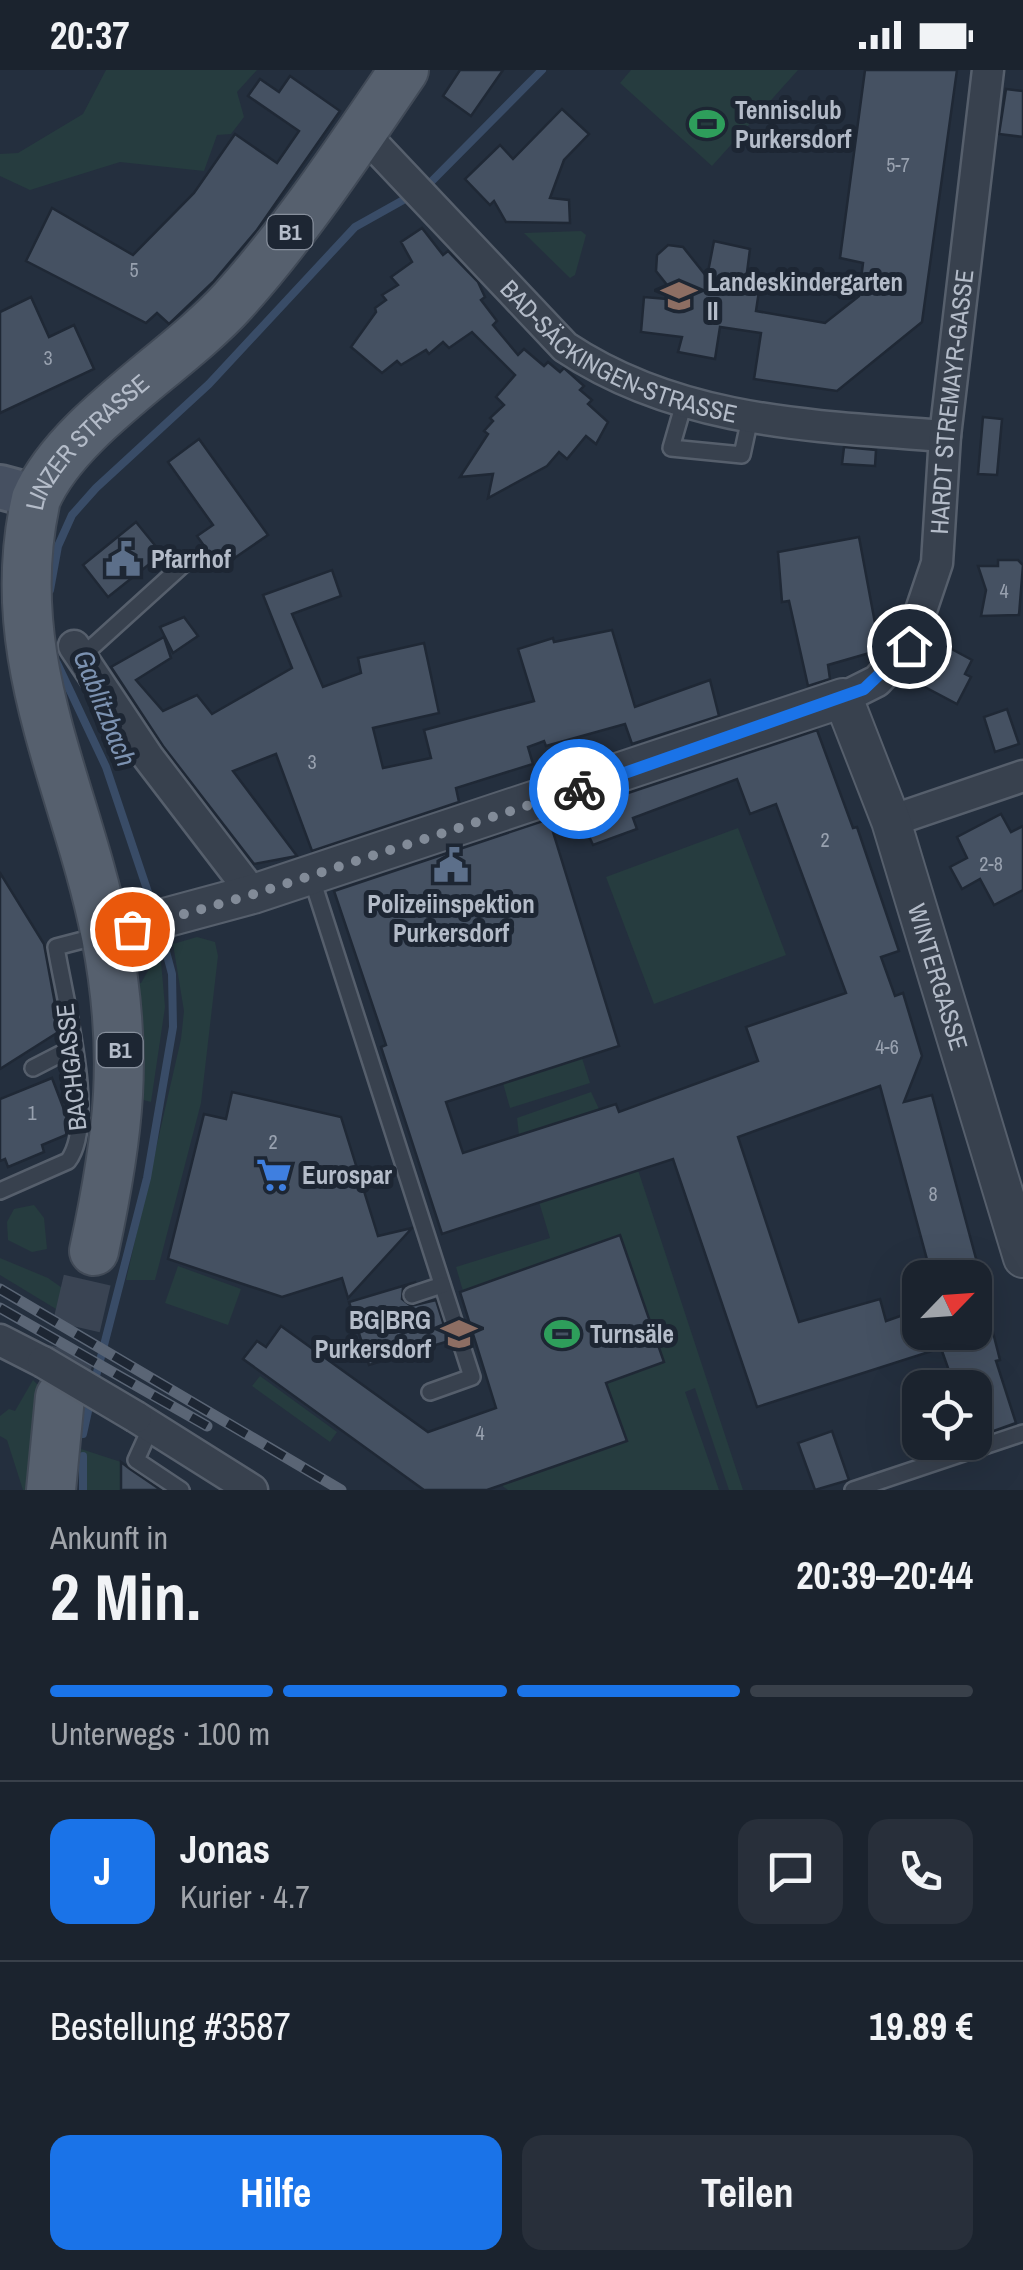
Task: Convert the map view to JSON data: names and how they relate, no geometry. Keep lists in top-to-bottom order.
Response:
{
  "streets": {
    "main road": ["B1", "LINZER STRASSE"],
    "street": ["BAD-SÄCKINGEN-STRASSE", "HARDT STREMAYR-GASSE", "WINTERGASSE"],
    "lane": ["BACHGASSE"]
  },
  "crossings": [
    ["BAD-SÄCKINGEN-STRASSE", "HARDT STREMAYR-GASSE"],
    ["BAD-SÄCKINGEN-STRASSE", "LINZER STRASSE"],
    ["HARDT STREMAYR-GASSE", "WINTERGASSE"],
    ["LINZER STRASSE", "BACHGASSE"]
  ],
  "water": ["Gablitzbach"],
  "places": {
    "sports": ["Tennisclub Purkersdorf", "Turnsäle"],
    "school or university": ["Landeskindergarten II", "BG|BRG Purkersdorf"],
    "public building": ["Pfarrhof", "Polizeiinspektion Purkersdorf"],
    "supermarket": ["Eurospar"]
  },
  "house_numbers": [
    "5-7",
    "5",
    "3",
    "4",
    "3",
    "2",
    "2-8",
    "4-6",
    "1",
    "2",
    "8",
    "4"
  ],
  "north": "top right",
  "page": {
    "status": "20:37",
    "heading": ["2 Min.", "Ankunft in", "20:39–20:44"],
    "panel": [
      "Jonas",
      "Kurier · 4.7",
      "Bestellung #3587",
      "19.89 €"
    ],
    "bar": "Unterwegs · 100 m",
    "round": "J",
    "buttons": ["Hilfe", "Teilen"]
  }
}
